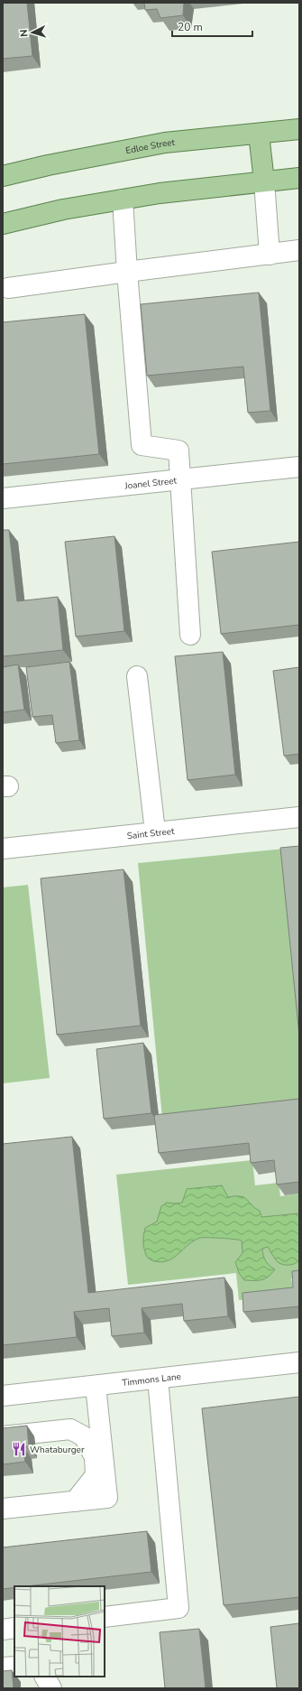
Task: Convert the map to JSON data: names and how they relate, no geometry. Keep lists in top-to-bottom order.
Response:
{
  "streets": {
    "main road": ["Edloe Street"],
    "street": ["Joanel Street", "Saint Street", "Timmons Lane"]
  },
  "places": {
    "restaurant": ["Whataburger"]
  },
  "scale_bar": "20 m",
  "north": "left"
}
